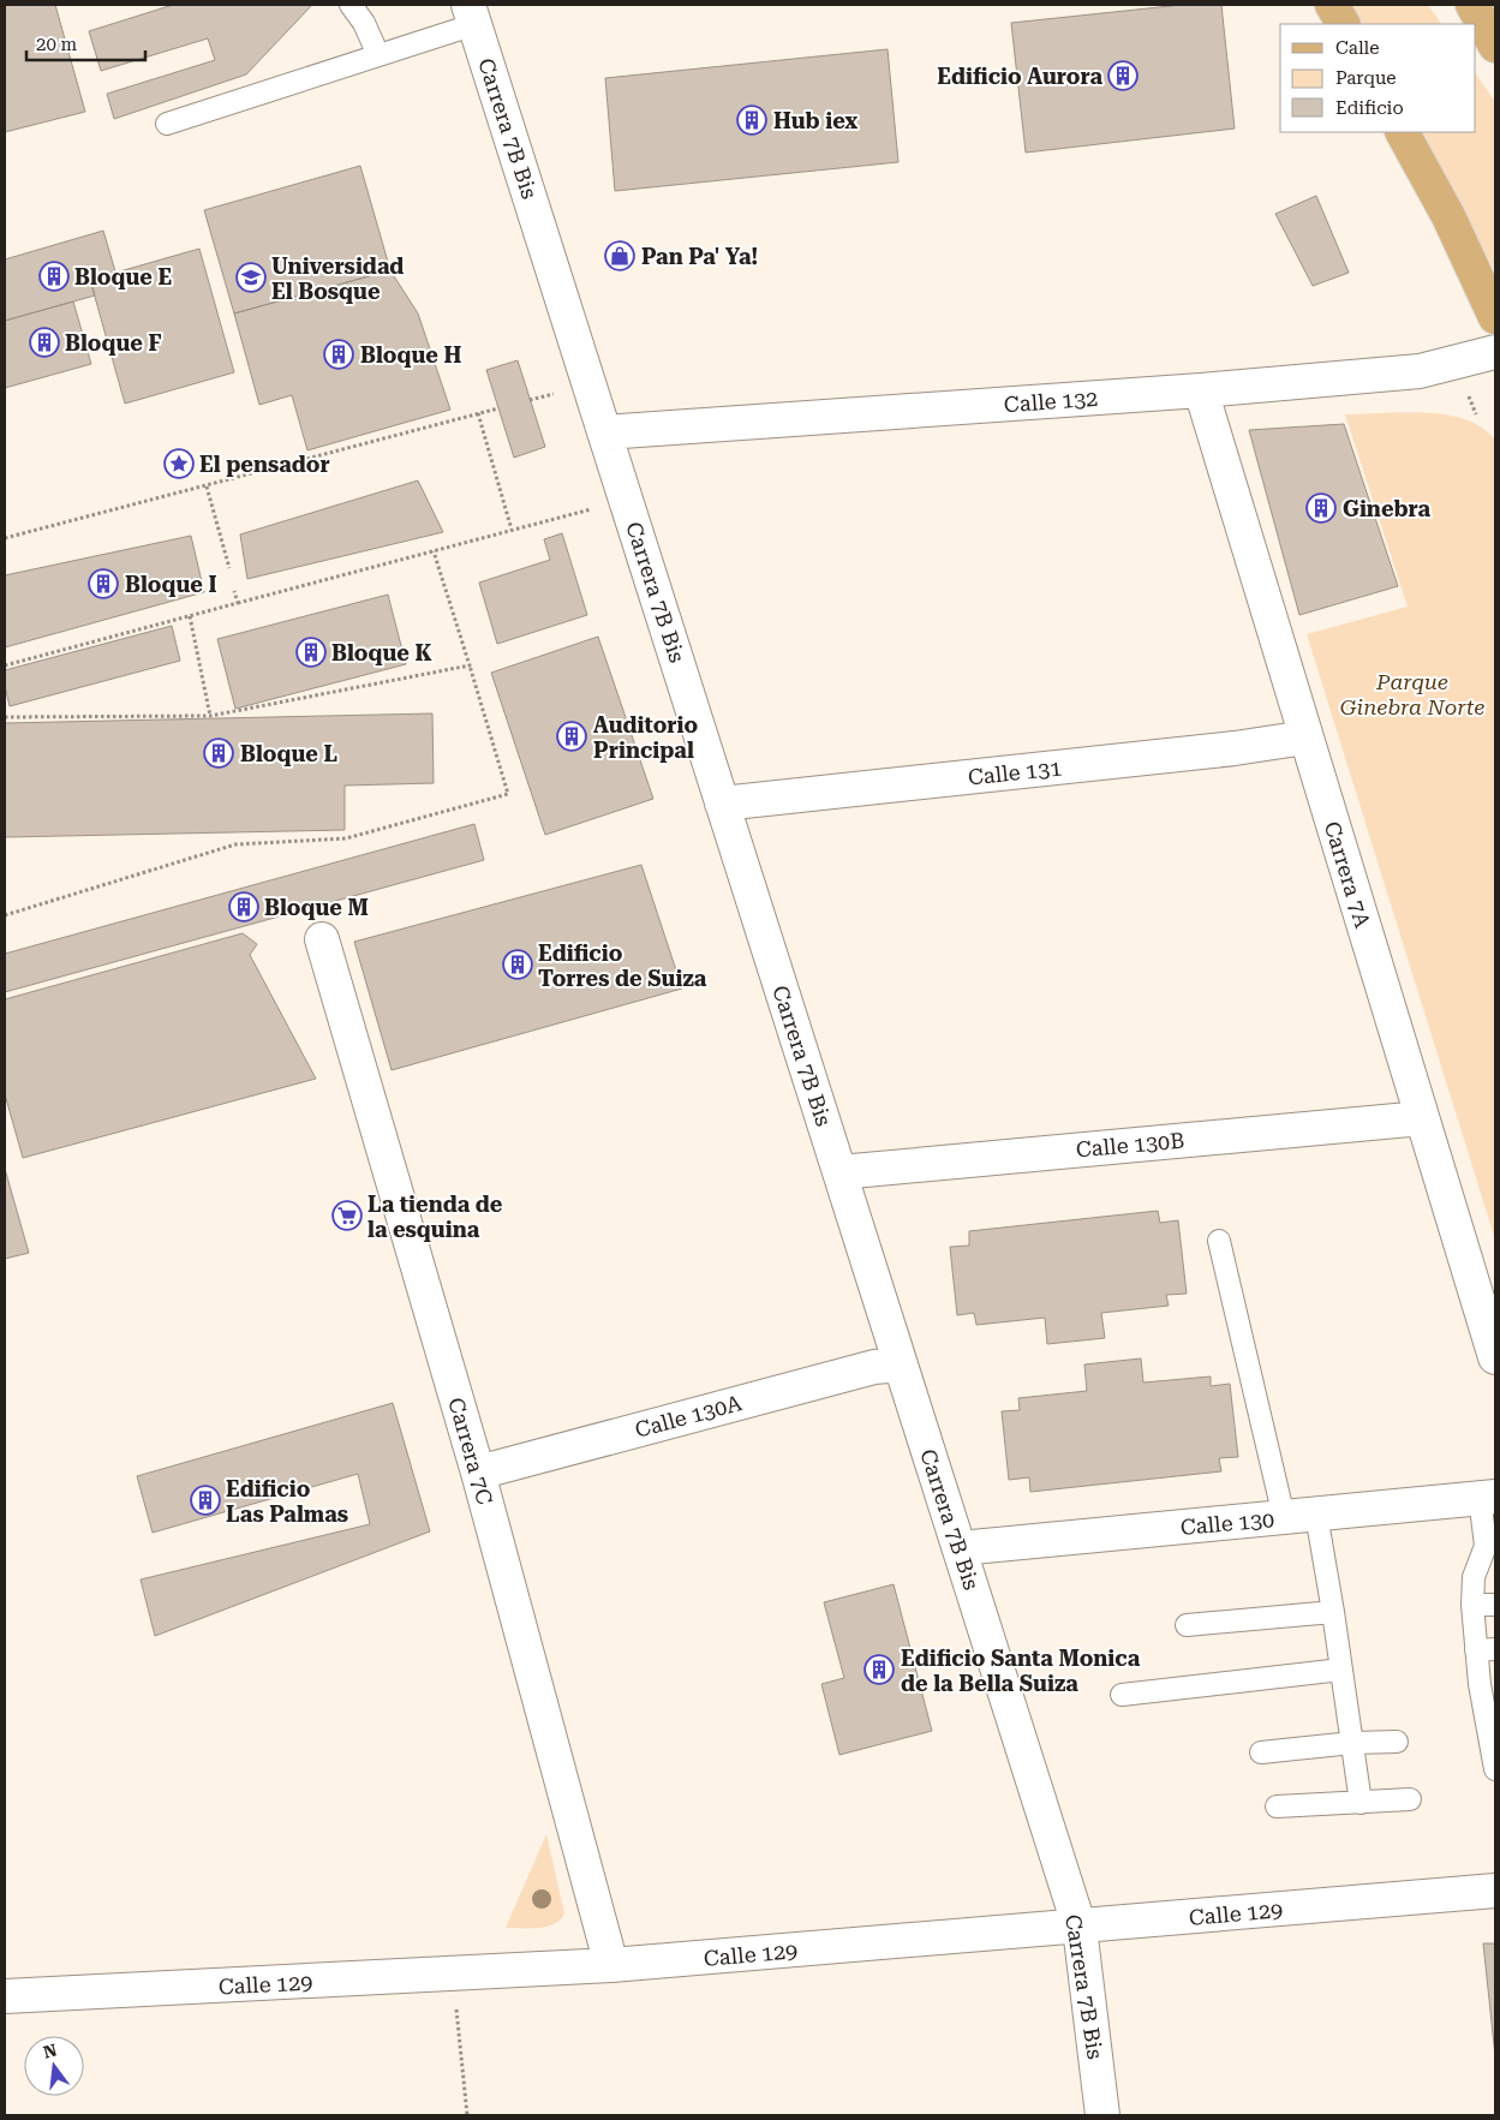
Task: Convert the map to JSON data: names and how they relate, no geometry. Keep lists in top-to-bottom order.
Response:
{
  "streets": {
    "street": [
      "Carrera 7B Bis",
      "Calle 132",
      "Calle 131",
      "Carrera 7A",
      "Calle 130B",
      "Calle 130A",
      "Carrera 7C",
      "Calle 130",
      "Calle 129"
    ]
  },
  "crossings": [
    ["Carrera 7B Bis", "Calle 132"],
    ["Carrera 7B Bis", "Calle 131"],
    ["Carrera 7B Bis", "Calle 130B"],
    ["Carrera 7B Bis", "Calle 130A"],
    ["Carrera 7B Bis", "Calle 130"],
    ["Carrera 7B Bis", "Calle 129"],
    ["Calle 132", "Carrera 7A"],
    ["Calle 131", "Carrera 7A"],
    ["Carrera 7A", "Calle 130B"],
    ["Calle 130A", "Carrera 7C"],
    ["Carrera 7C", "Calle 129"]
  ],
  "parks": ["Parque Ginebra Norte"],
  "places": {
    "building": [
      "Edificio Aurora",
      "Hub iex",
      "Bloque E",
      "Bloque F",
      "Bloque H",
      "Ginebra",
      "Bloque I",
      "Bloque K",
      "Auditorio Principal",
      "Bloque L",
      "Bloque M",
      "Edificio Torres de Suiza",
      "Edificio Las Palmas",
      "Edificio Santa Monica de la Bella Suiza"
    ],
    "shop": ["Pan Pa' Ya!"],
    "school or university": ["Universidad El Bosque"],
    "place": ["El pensador"],
    "supermarket": ["La tienda de la esquina"]
  },
  "legend": ["Calle", "Parque", "Edificio"],
  "scale_bar": "20 m",
  "north": "top"
}
